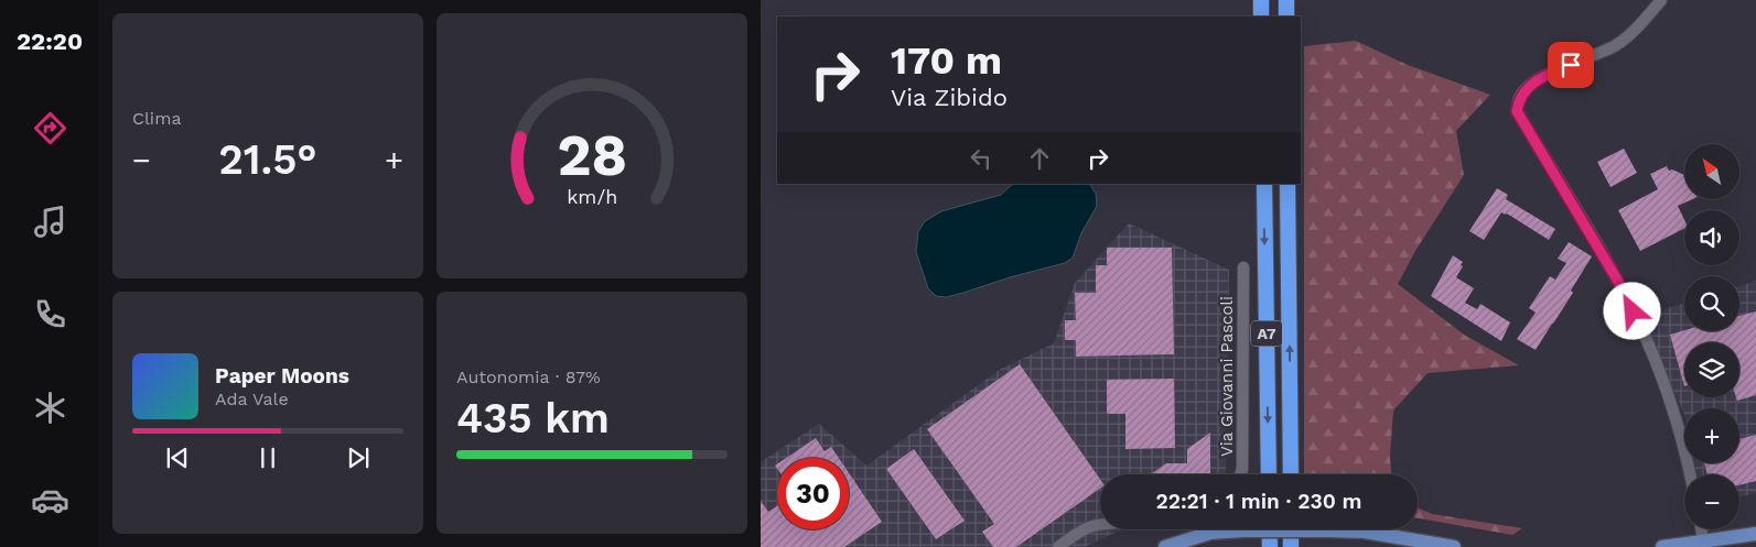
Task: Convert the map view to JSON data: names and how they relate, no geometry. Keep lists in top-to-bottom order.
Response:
{
  "streets": {
    "highway": ["A7"],
    "street": ["Via Giovanni Pascoli"]
  },
  "north": "top left",
  "page": {
    "tabs": "22:20",
    "tile": [
      "Clima",
      ["Autonomia · 87%", "435 km"]
    ],
    "turn": ["170 m", "Via Zibido"],
    "heat": ["−", "21.5°", "+"],
    "map_buttons": ["+", "−"],
    "song": ["Paper Moons", "Ada Vale"],
    "limit": "30",
    "trip": "22:21 · 1 min · 230 m",
    "gauge": ["28", "km/h"]
  }
}
